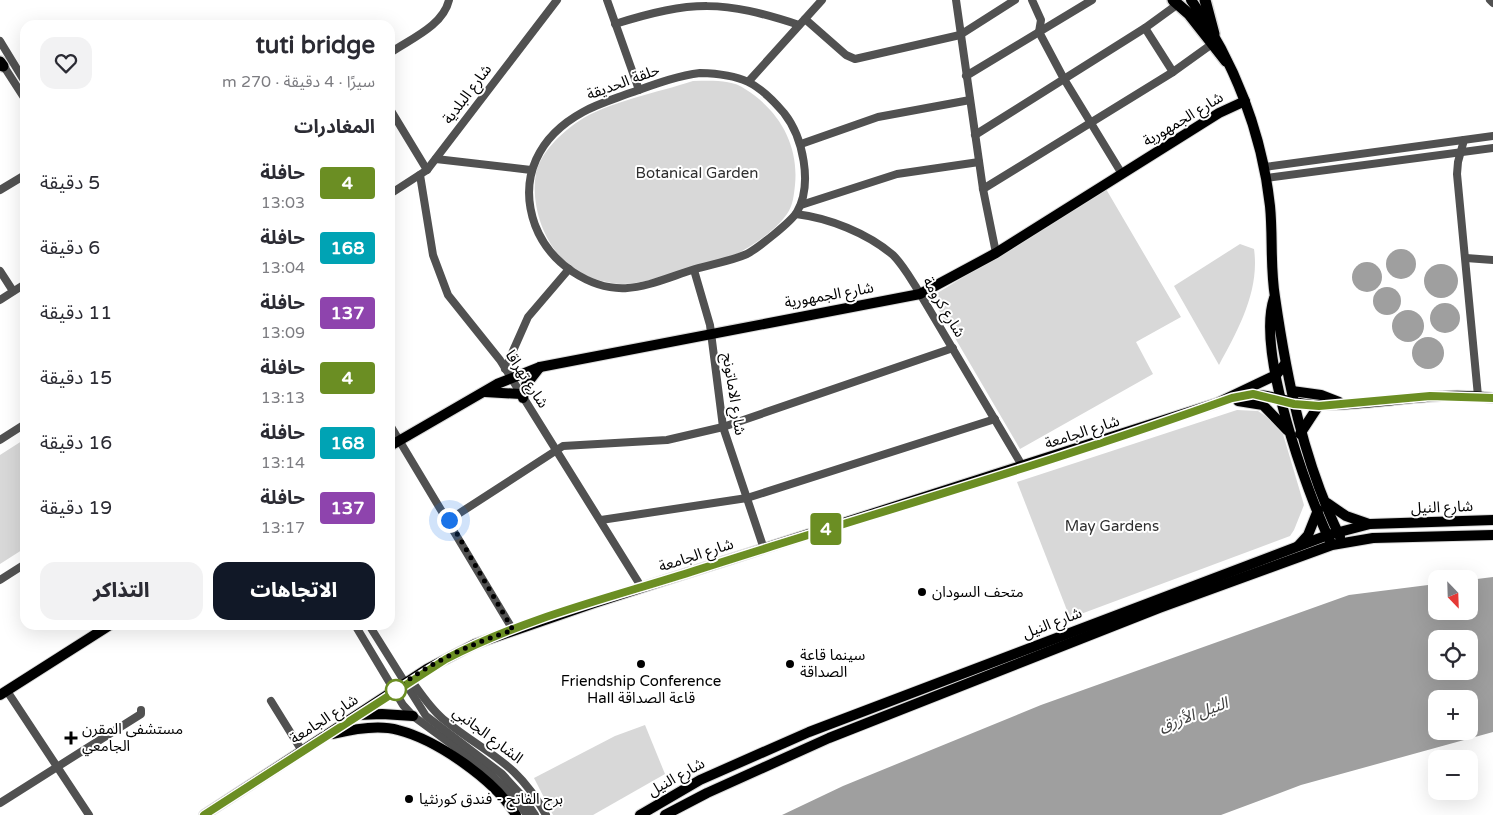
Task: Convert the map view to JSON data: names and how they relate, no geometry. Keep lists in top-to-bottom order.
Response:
{
  "streets": {
    "main road": ["شارع الجمهورية", "شارع الجامعة", "شارع النيل"],
    "street": [
      "حلقة الحديقة",
      "شارع البلدية",
      "شارع كرومة",
      "شارع تهراقا",
      "شارع الاماتونج",
      "الشارع الجانبي"
    ]
  },
  "crossings": [
    ["حلقة الحديقة", "شارع كرومة"],
    ["حلقة الحديقة", "شارع الاماتونج"],
    ["شارع البلدية", "شارع تهراقا"],
    ["شارع الجمهورية", "شارع كرومة"],
    ["شارع الجمهورية", "شارع تهراقا"],
    ["شارع الجمهورية", "شارع الاماتونج"],
    ["شارع كرومة", "شارع الجامعة"],
    ["شارع تهراقا", "شارع الجامعة"],
    ["شارع الاماتونج", "شارع الجامعة"],
    ["شارع الجامعة", "الشارع الجانبي"]
  ],
  "water": ["النيل الأزرق"],
  "parks": ["Botanical Garden", "May Gardens"],
  "places": {
    "other": [
      "متحف السودان",
      "Friendship Conference Hall قاعة الصداقة",
      "سينما قاعة الصداقة",
      "برج الفاتح - فندق كورنثيا"
    ],
    "health": ["مستشفى المقرن الجامعي"]
  },
  "lines": ["bus line 4"],
  "north": "bottom right",
  "page": {
    "on_map": "4",
    "heading": [
      ["tuti bridge", "سيرًا · 4 دقيقة · 270 m"],
      "المغادرات"
    ],
    "list": [
      {
        "mark": "4",
        "name": "حافلة",
        "note": "13:03",
        "value": "5 دقيقة"
      },
      {
        "mark": "168",
        "name": "حافلة",
        "note": "13:04",
        "value": "6 دقيقة"
      },
      {
        "mark": "137",
        "name": "حافلة",
        "note": "13:09",
        "value": "11 دقيقة"
      },
      {
        "mark": "4",
        "name": "حافلة",
        "note": "13:13",
        "value": "15 دقيقة"
      },
      {
        "mark": "168",
        "name": "حافلة",
        "note": "13:14",
        "value": "16 دقيقة"
      },
      {
        "mark": "137",
        "name": "حافلة",
        "note": "13:17",
        "value": "19 دقيقة"
      }
    ],
    "buttons": ["الاتجاهات", "التذاكر"],
    "map_buttons": ["+", "−"]
  }
}
